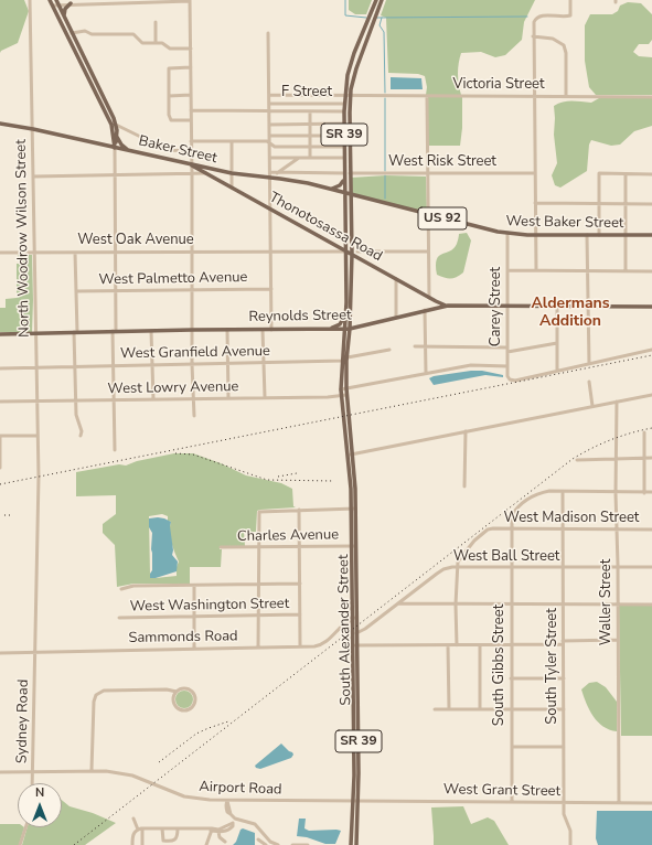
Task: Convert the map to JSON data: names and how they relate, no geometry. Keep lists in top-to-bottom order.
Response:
{
  "streets": {
    "main road": [
      "SR 39",
      "Baker Street",
      "US 92",
      "West Baker Street",
      "Thonotosassa Road",
      "Reynolds Street",
      "South Alexander Street"
    ],
    "street": [
      "Victoria Street",
      "F Street",
      "West Risk Street",
      "North Woodrow Wilson Street",
      "West Oak Avenue",
      "West Palmetto Avenue",
      "Carey Street",
      "West Granfield Avenue",
      "West Lowry Avenue",
      "West Madison Street",
      "Charles Avenue",
      "West Ball Street",
      "Waller Street",
      "West Washington Street",
      "Sammonds Road",
      "South Gibbs Street",
      "South Tyler Street",
      "Sydney Road",
      "Airport Road",
      "West Grant Street"
    ]
  },
  "crossings": [
    ["Victoria Street", "SR 39"],
    ["F Street", "SR 39"],
    ["SR 39", "Baker Street"],
    ["SR 39", "West Risk Street"],
    ["SR 39", "West Baker Street"],
    ["SR 39", "Thonotosassa Road"],
    ["SR 39", "West Oak Avenue"],
    ["SR 39", "Reynolds Street"],
    ["SR 39", "West Granfield Avenue"],
    ["SR 39", "West Lowry Avenue"],
    ["SR 39", "South Alexander Street"],
    ["Baker Street", "West Baker Street"],
    ["Baker Street", "Thonotosassa Road"],
    ["Baker Street", "North Woodrow Wilson Street"],
    ["West Baker Street", "Carey Street"],
    ["Thonotosassa Road", "West Oak Avenue"],
    ["Thonotosassa Road", "Reynolds Street"],
    ["North Woodrow Wilson Street", "West Oak Avenue"],
    ["North Woodrow Wilson Street", "Reynolds Street"],
    ["North Woodrow Wilson Street", "West Granfield Avenue"],
    ["North Woodrow Wilson Street", "West Lowry Avenue"],
    ["North Woodrow Wilson Street", "Sydney Road"],
    ["Carey Street", "Reynolds Street"],
    ["West Lowry Avenue", "South Alexander Street"],
    ["West Madison Street", "West Ball Street"],
    ["West Madison Street", "Waller Street"],
    ["West Madison Street", "South Gibbs Street"],
    ["West Madison Street", "South Tyler Street"],
    ["Charles Avenue", "South Alexander Street"],
    ["West Ball Street", "Waller Street"],
    ["West Ball Street", "South Alexander Street"],
    ["West Ball Street", "South Gibbs Street"],
    ["West Ball Street", "South Tyler Street"],
    ["Waller Street", "South Gibbs Street"],
    ["Waller Street", "West Grant Street"],
    ["South Alexander Street", "Sammonds Road"],
    ["South Alexander Street", "Airport Road"],
    ["South Alexander Street", "West Grant Street"],
    ["Sammonds Road", "Sydney Road"],
    ["South Gibbs Street", "South Tyler Street"],
    ["South Gibbs Street", "West Grant Street"],
    ["South Tyler Street", "West Grant Street"],
    ["Sydney Road", "Airport Road"],
    ["Airport Road", "West Grant Street"]
  ],
  "districts": ["Aldermans Addition"],
  "north": "top"
}
